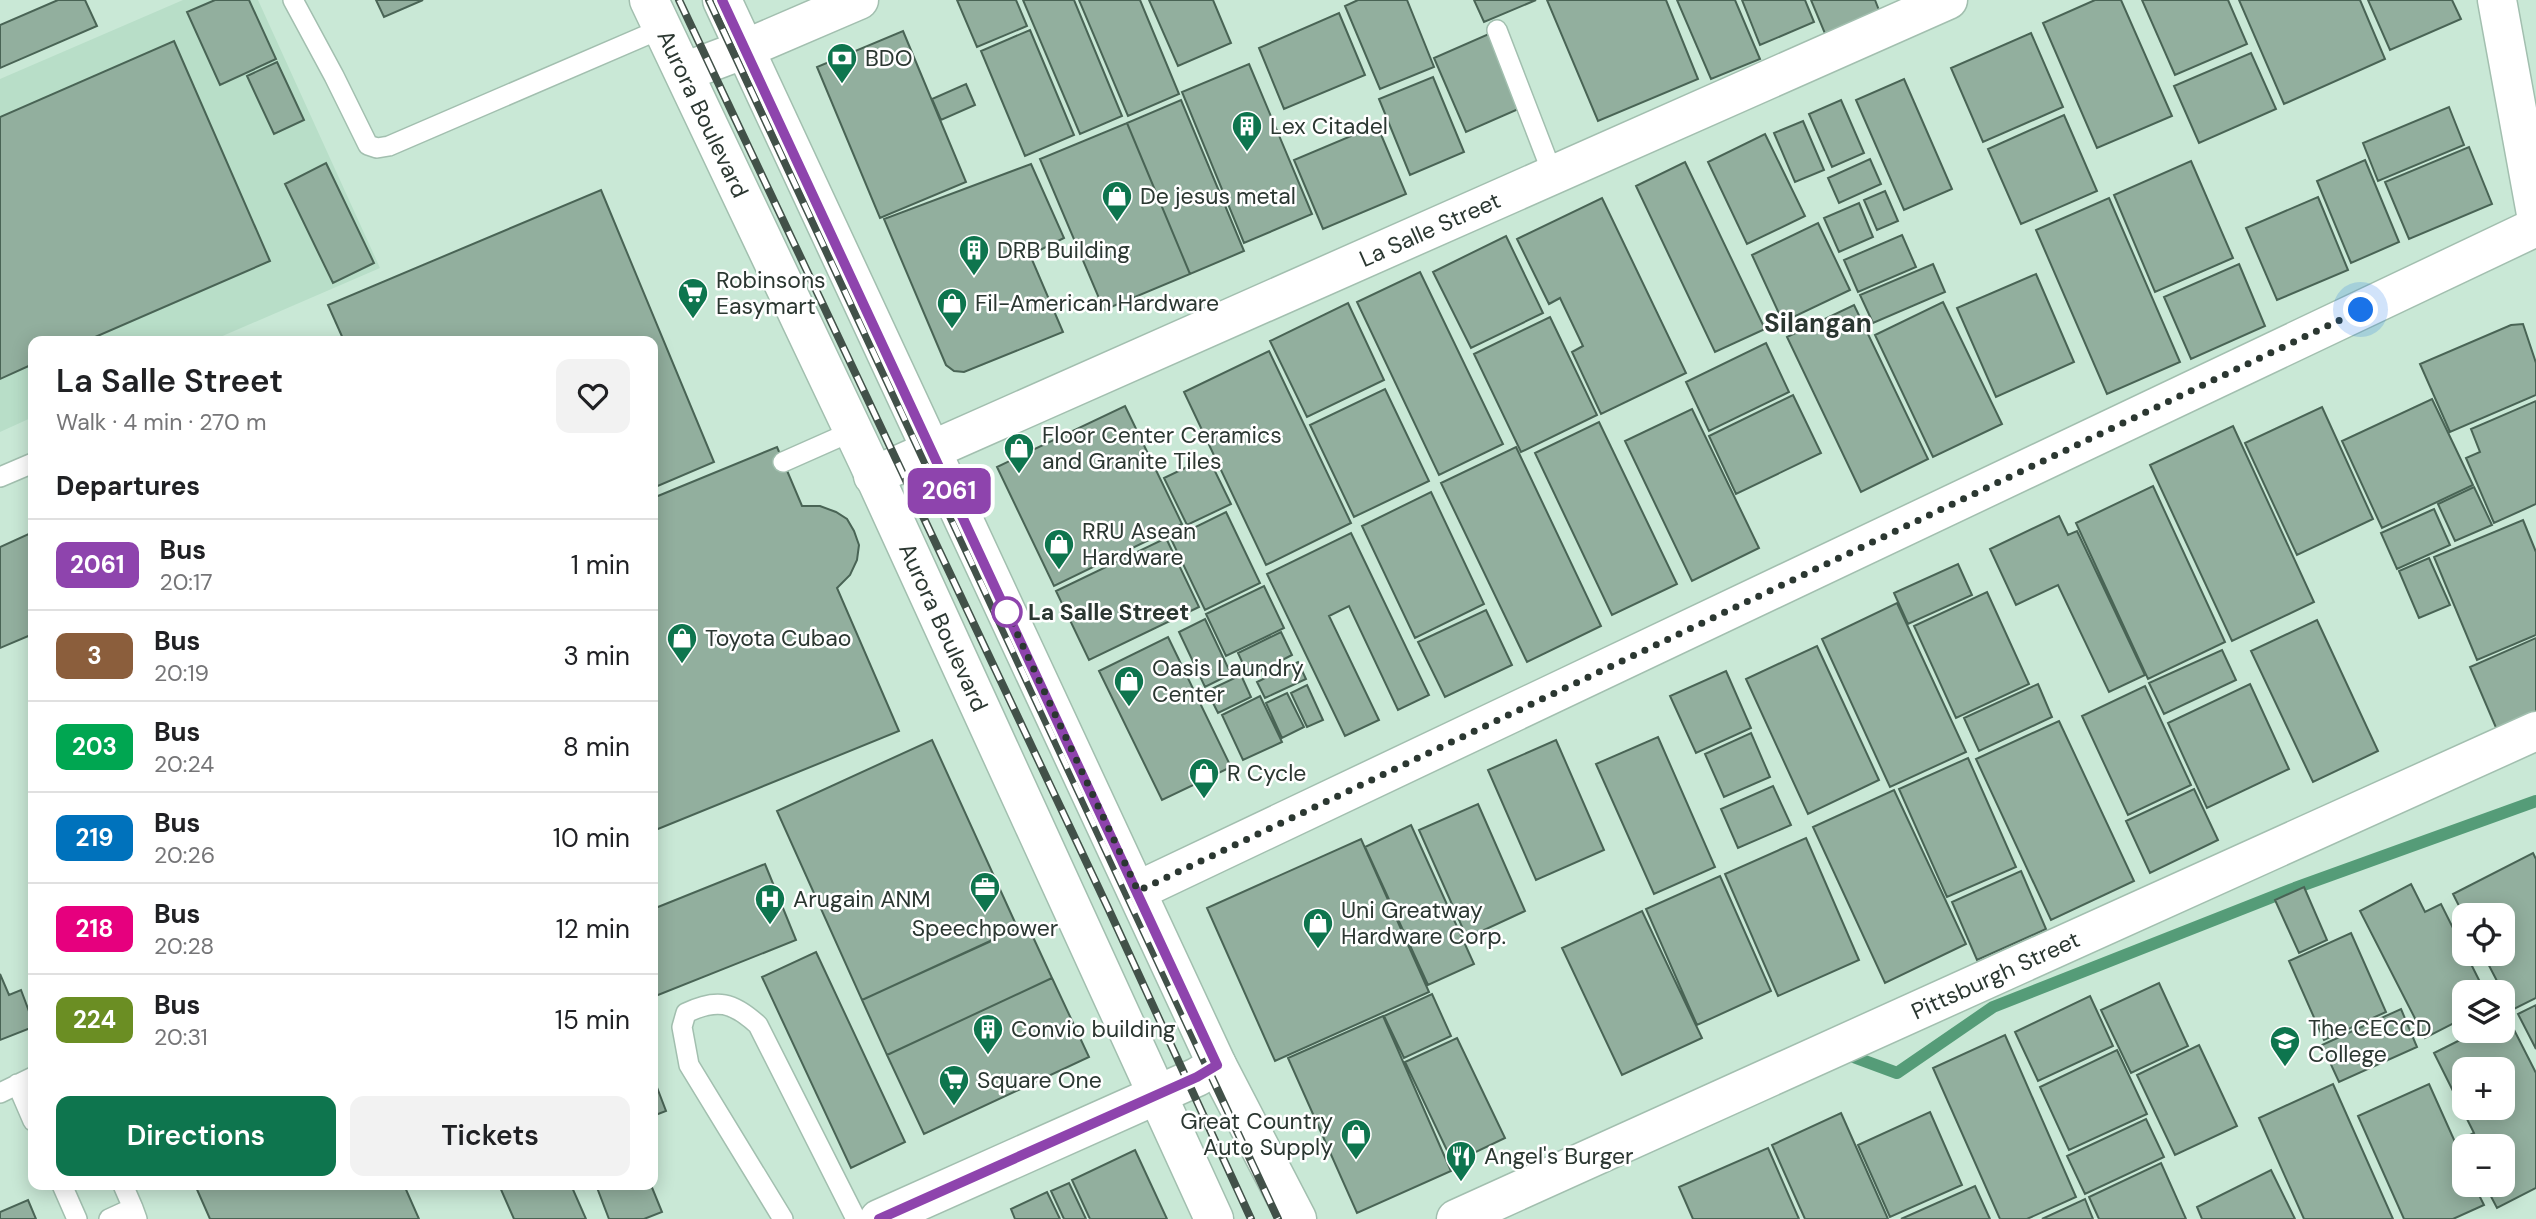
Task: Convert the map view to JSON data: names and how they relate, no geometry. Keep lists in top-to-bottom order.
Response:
{
  "streets": {
    "street": ["Aurora Boulevard", "La Salle Street", "Pittsburgh Street"]
  },
  "crossings": [
    ["Aurora Boulevard", "La Salle Street"]
  ],
  "districts": ["Silangan"],
  "places": {
    "bank": ["BDO"],
    "building": ["Lex Citadel", "DRB Building", "Convio building"],
    "shop": [
      "De jesus metal",
      "Fil-American Hardware",
      "Floor Center Ceramics and Granite Tiles",
      "RRU Asean Hardware",
      "Toyota Cubao",
      "Oasis Laundry Center",
      "R Cycle",
      "Uni Greatway Hardware Corp.",
      "Great Country Auto Supply"
    ],
    "supermarket": ["Robinsons Easymart", "Square One"],
    "other": ["La Salle Street"],
    "office": ["Speechpower"],
    "hospital": ["Arugain ANM"],
    "school or university": ["The CECCD College"],
    "restaurant": ["Angel's Burger"]
  },
  "lines": ["bus line 2061"],
  "page": {
    "on_map": "2061",
    "heading": [
      ["La Salle Street", "Walk · 4 min · 270 m"],
      "Departures"
    ],
    "list": [
      {
        "mark": "2061",
        "name": "Bus",
        "note": "20:17",
        "value": "1 min"
      },
      {
        "mark": "3",
        "name": "Bus",
        "note": "20:19",
        "value": "3 min"
      },
      {
        "mark": "203",
        "name": "Bus",
        "note": "20:24",
        "value": "8 min"
      },
      {
        "mark": "219",
        "name": "Bus",
        "note": "20:26",
        "value": "10 min"
      },
      {
        "mark": "218",
        "name": "Bus",
        "note": "20:28",
        "value": "12 min"
      },
      {
        "mark": "224",
        "name": "Bus",
        "note": "20:31",
        "value": "15 min"
      }
    ],
    "map_buttons": ["+", "−"],
    "buttons": ["Directions", "Tickets"]
  }
}
